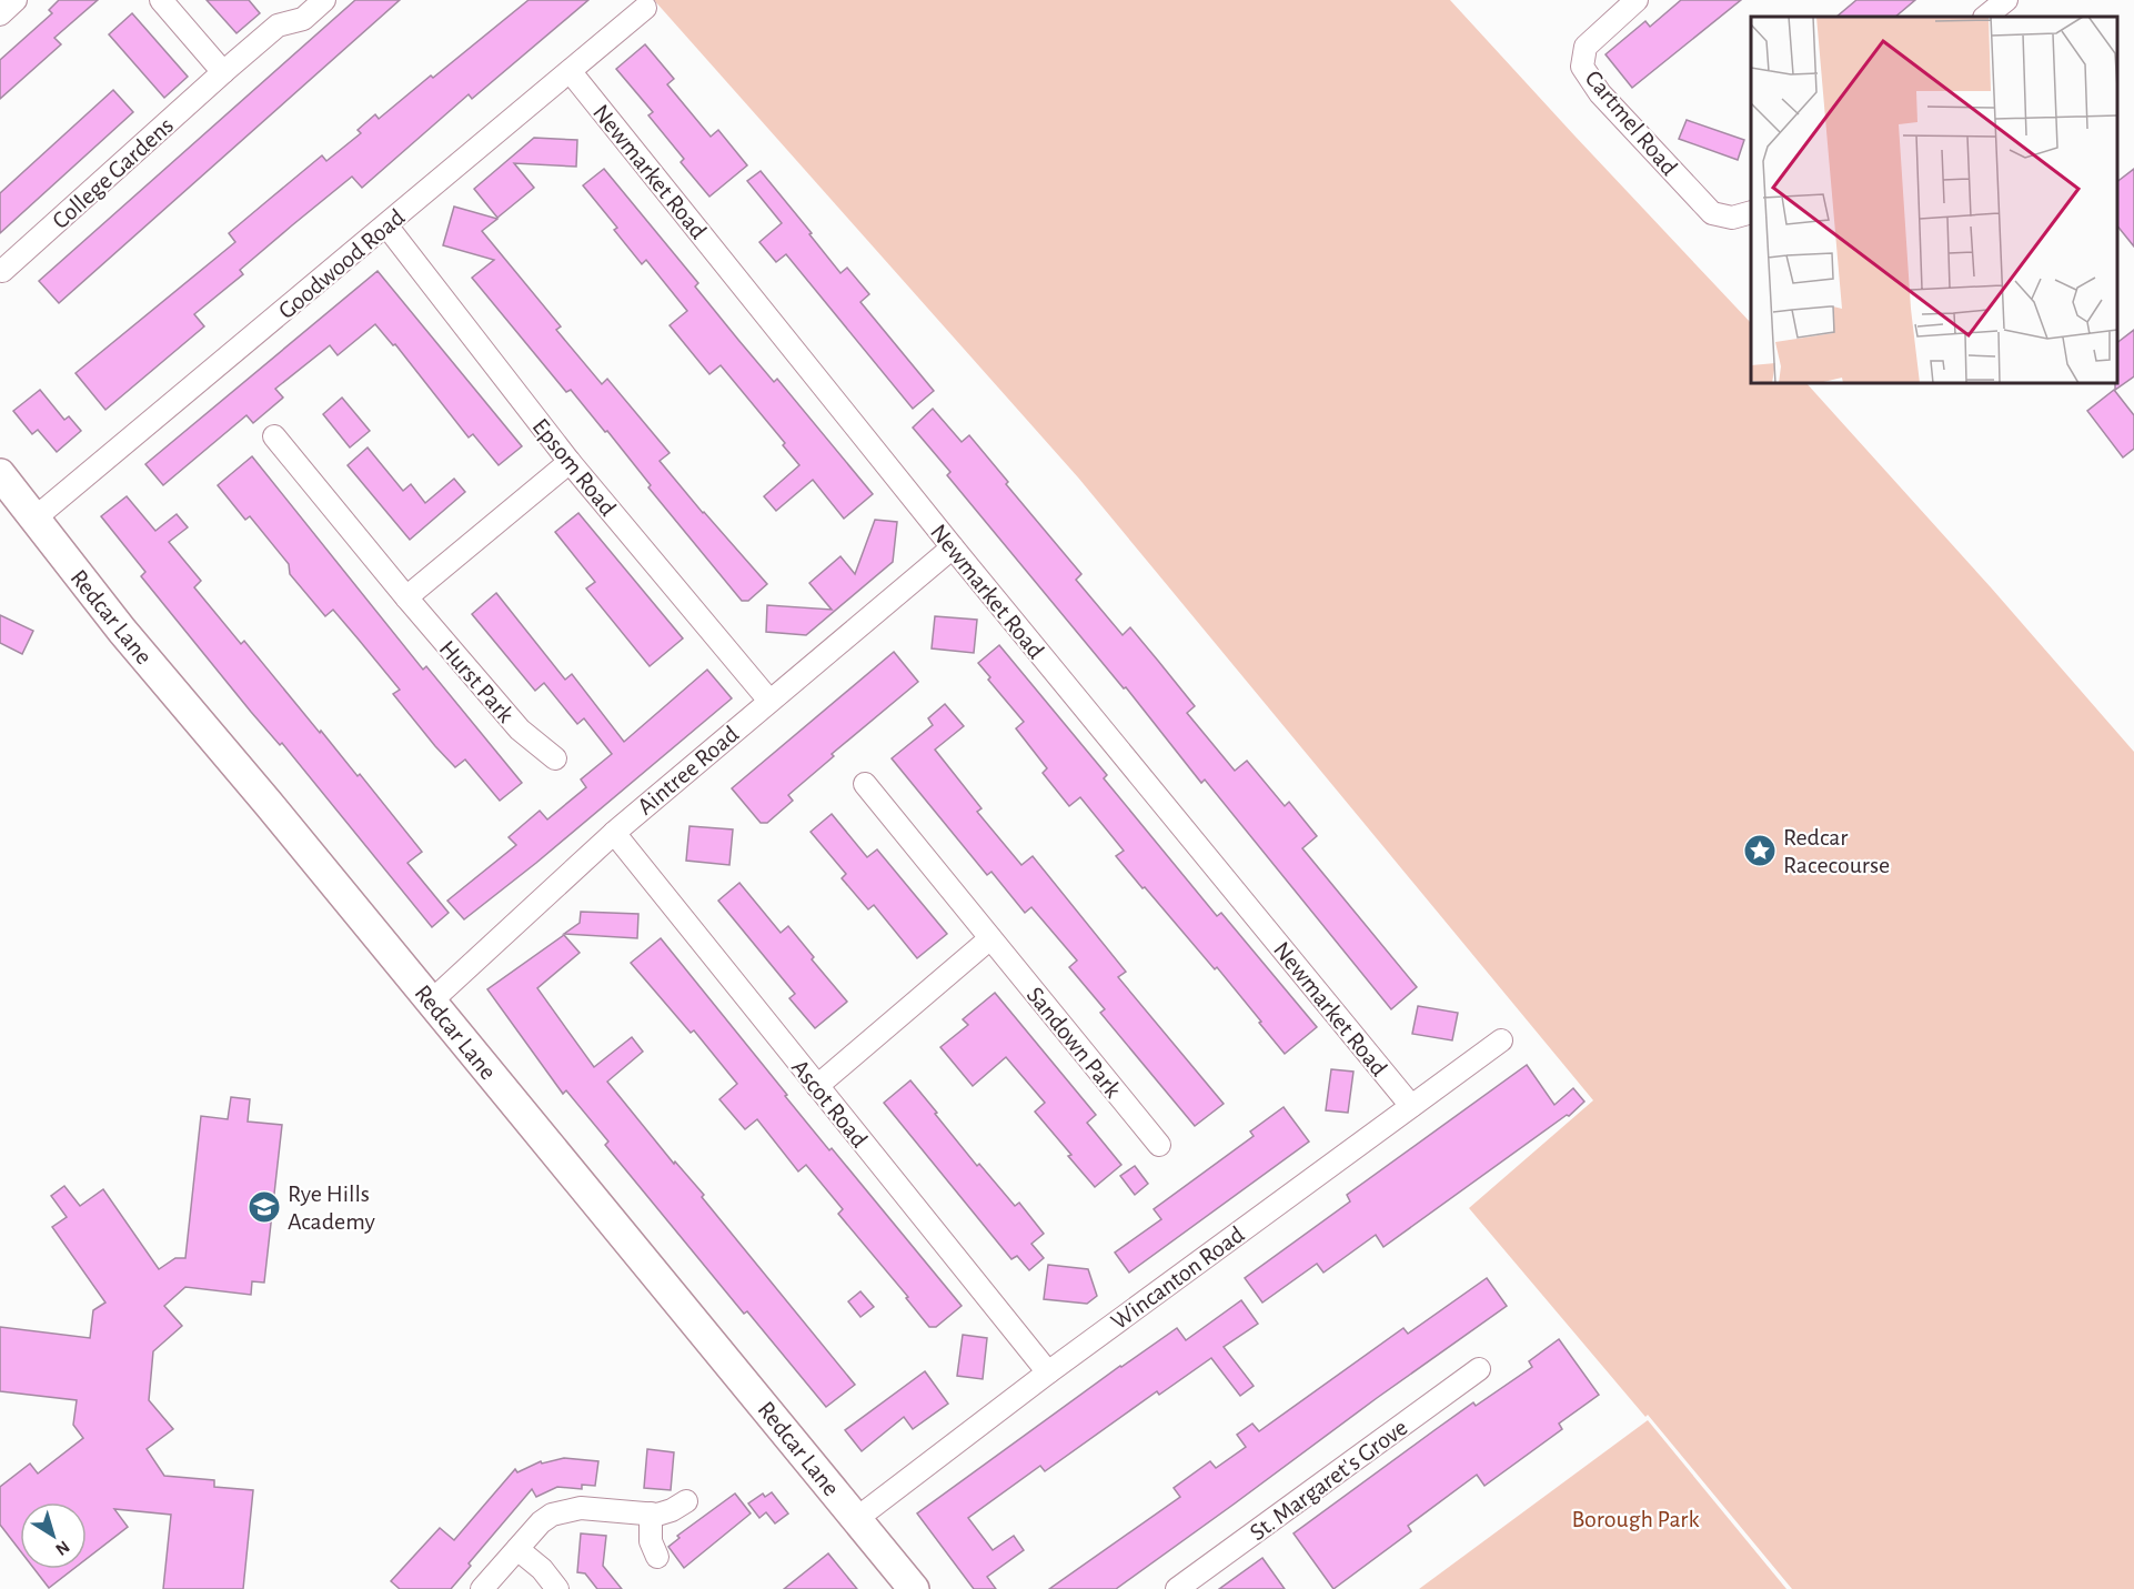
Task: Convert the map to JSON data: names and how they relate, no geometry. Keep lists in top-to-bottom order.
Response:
{
  "streets": {
    "main road": ["Redcar Lane"],
    "street": [
      "Cartmel Road",
      "Newmarket Road",
      "College Gardens",
      "Goodwood Road",
      "Epsom Road",
      "Hurst Park",
      "Aintree Road",
      "Sandown Park",
      "Ascot Road",
      "Wincanton Road",
      "St. Margaret's Grove"
    ]
  },
  "crossings": [
    ["Newmarket Road", "Goodwood Road"],
    ["Newmarket Road", "Aintree Road"],
    ["Newmarket Road", "Wincanton Road"],
    ["Goodwood Road", "Epsom Road"],
    ["Goodwood Road", "Redcar Lane"],
    ["Epsom Road", "Aintree Road"],
    ["Redcar Lane", "Aintree Road"],
    ["Redcar Lane", "Wincanton Road"],
    ["Aintree Road", "Ascot Road"],
    ["Ascot Road", "Wincanton Road"]
  ],
  "parks": ["Borough Park"],
  "places": {
    "place": ["Redcar Racecourse"],
    "school or university": ["Rye Hills Academy"]
  },
  "north": "bottom right"
}
